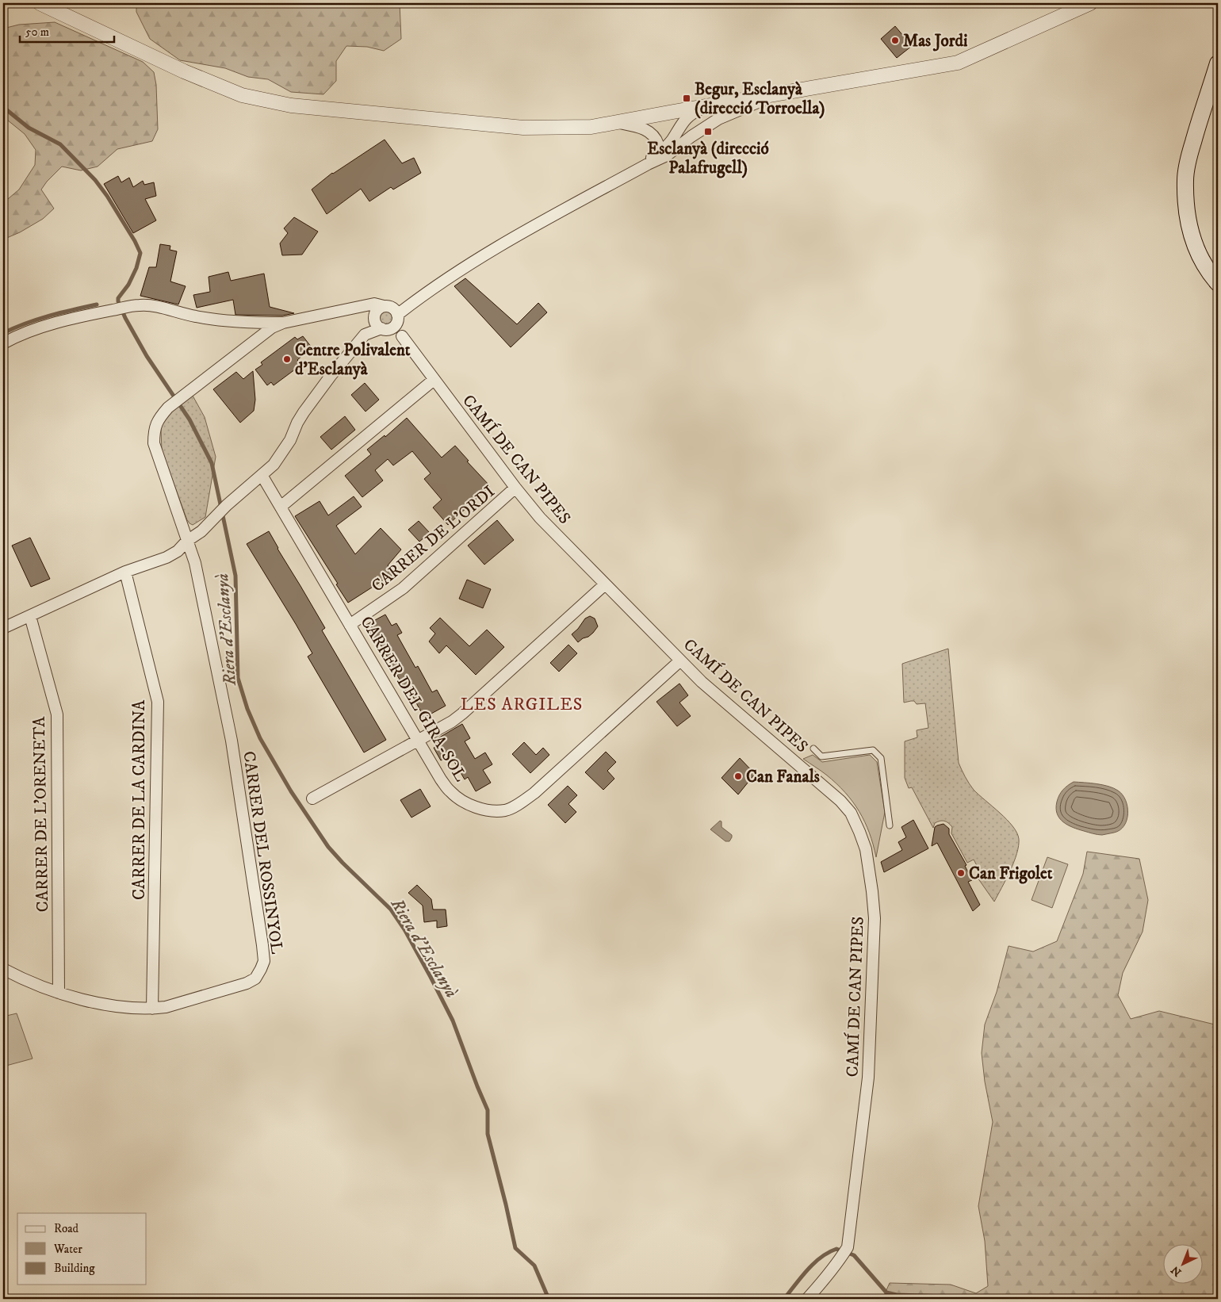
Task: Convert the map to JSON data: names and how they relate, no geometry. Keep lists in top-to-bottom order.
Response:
{
  "streets": {
    "street": [
      "CAMÍ DE CAN PIPES",
      "CARRER DE L'ORDI",
      "CARRER DEL GIRA-SOL",
      "CARRER DE LA CARDINA",
      "CARRER DE L'ORENETA",
      "CARRER DEL ROSSINYOL"
    ]
  },
  "crossings": [
    ["CAMÍ DE CAN PIPES", "CARRER DE L'ORDI"],
    ["CAMÍ DE CAN PIPES", "CARRER DEL GIRA-SOL"],
    ["CARRER DE L'ORDI", "CARRER DEL GIRA-SOL"],
    ["CARRER DE LA CARDINA", "CARRER DEL ROSSINYOL"],
    ["CARRER DE L'ORENETA", "CARRER DEL ROSSINYOL"]
  ],
  "districts": ["LES ARGILES"],
  "water": ["Riera d'Esclanyà"],
  "places": {
    "other": [
      "Mas Jordi",
      "Centre Polivalent d'Esclanyà",
      "Can Fanals",
      "Can Frigolet"
    ],
    "transit": ["Begur, Esclanyà (direcció Torroella)", "Esclanyà (direcció Palafrugell)"]
  },
  "legend": ["Road", "Water", "Building"],
  "scale_bar": "50 m",
  "north": "bottom left"
}
